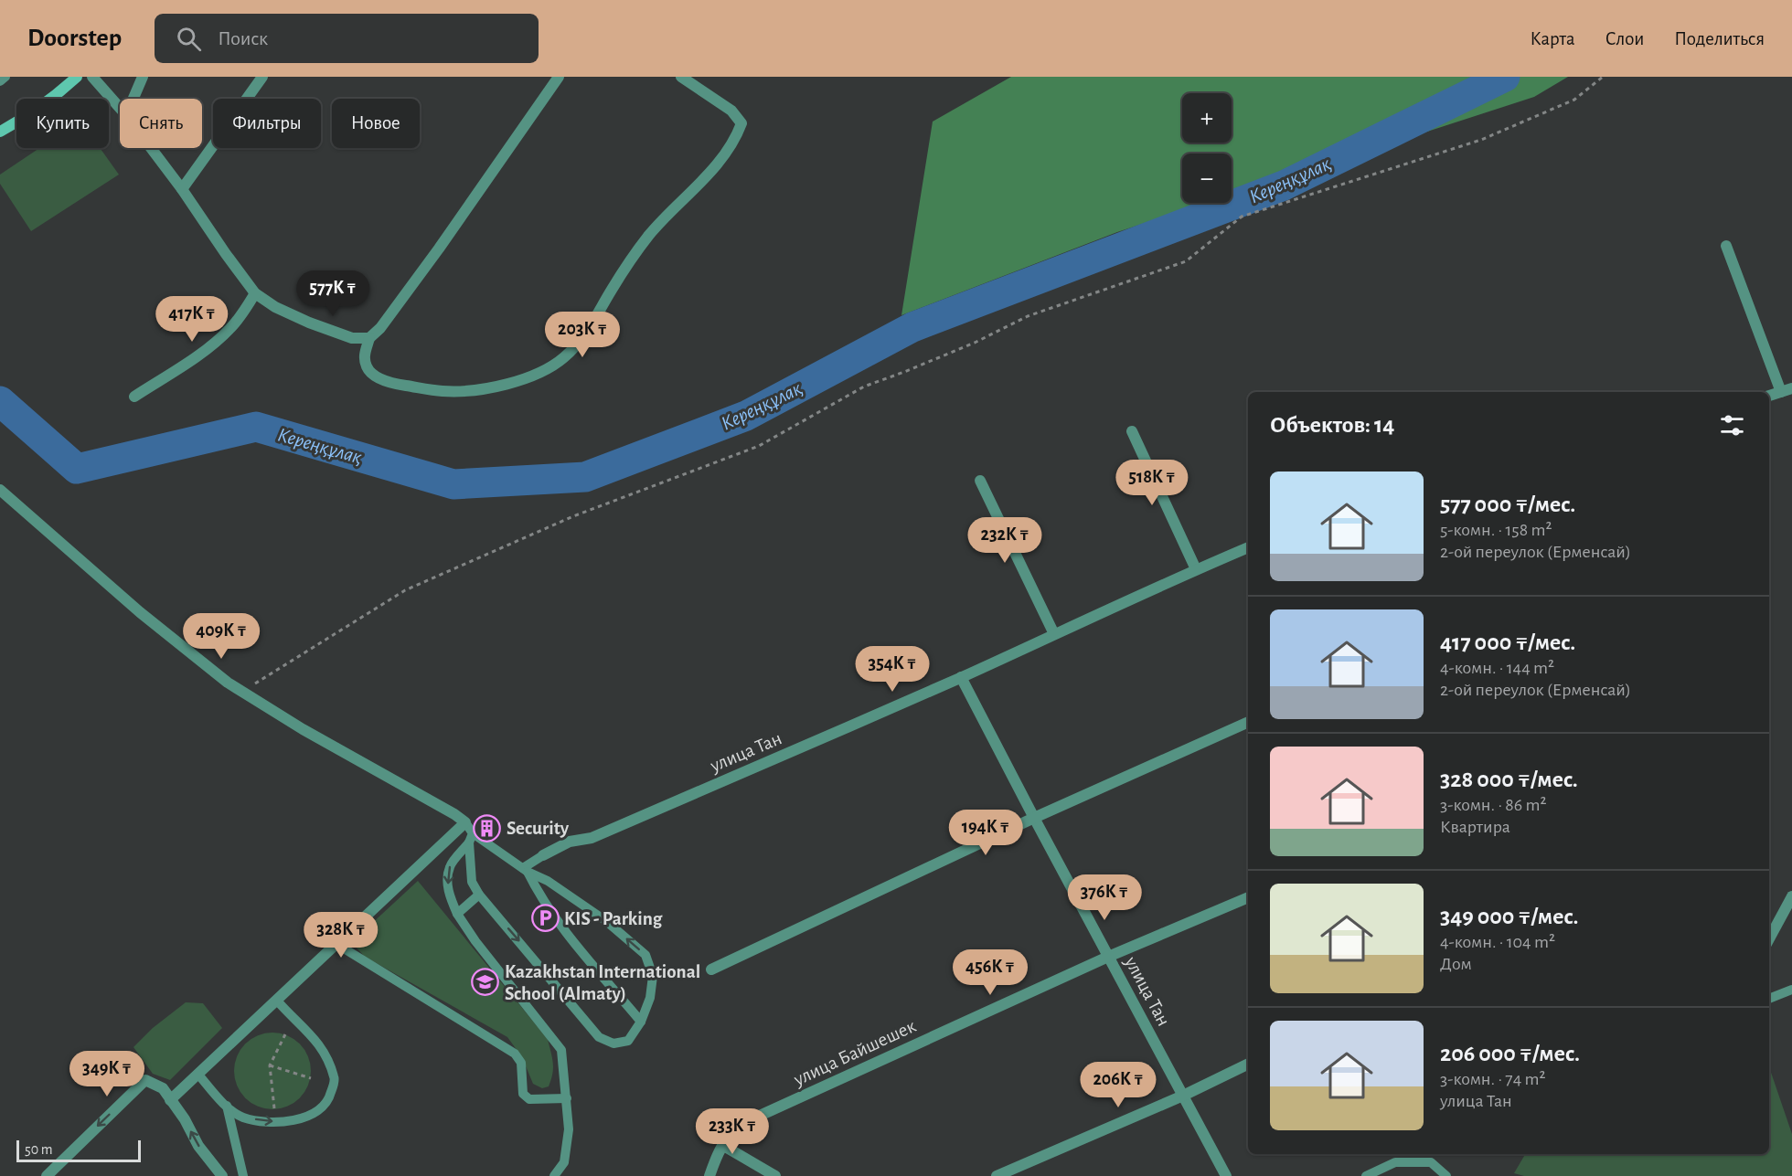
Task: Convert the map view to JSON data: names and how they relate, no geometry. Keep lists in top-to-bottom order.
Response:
{
  "streets": {
    "street": ["улица Тан", "улица Байшешек"]
  },
  "crossings": [
    ["улица Тан", "улица Байшешек"]
  ],
  "water": ["Кереңқұлақ"],
  "places": {
    "building": ["Security"],
    "parking": ["KIS - Parking"],
    "school or university": ["Kazakhstan International School (Almaty)"]
  },
  "scale_bar": "50 m",
  "page": {
    "header": "Doorstep",
    "search": "Поиск",
    "nav": ["Карта", "Слои", "Поделиться"],
    "map_buttons": ["+", "−"],
    "chip": [
      "Купить",
      "Снять",
      "Фильтры",
      "Новое"
    ],
    "price": [
      "577K ₸",
      "417K ₸",
      "203K ₸",
      "518K ₸",
      "232K ₸",
      "409K ₸",
      "354K ₸",
      "194K ₸",
      "376K ₸",
      "328K ₸",
      "456K ₸",
      "349K ₸",
      "206K ₸",
      "233K ₸"
    ],
    "heading": "Объектов: 14",
    "list": [
      {
        "name": "577 000 ₸/мес.",
        "note": "5-комн. · 158 m² · 2-ой переулок (Ерменсай)"
      },
      {
        "name": "417 000 ₸/мес.",
        "note": "4-комн. · 144 m² · 2-ой переулок (Ерменсай)"
      },
      {
        "name": "328 000 ₸/мес.",
        "note": "3-комн. · 86 m² · Квартира"
      },
      {
        "name": "349 000 ₸/мес.",
        "note": "4-комн. · 104 m² · Дом"
      },
      {
        "name": "206 000 ₸/мес.",
        "note": "3-комн. · 74 m² · улица Тан"
      }
    ],
    "scale": "50 m"
  }
}
